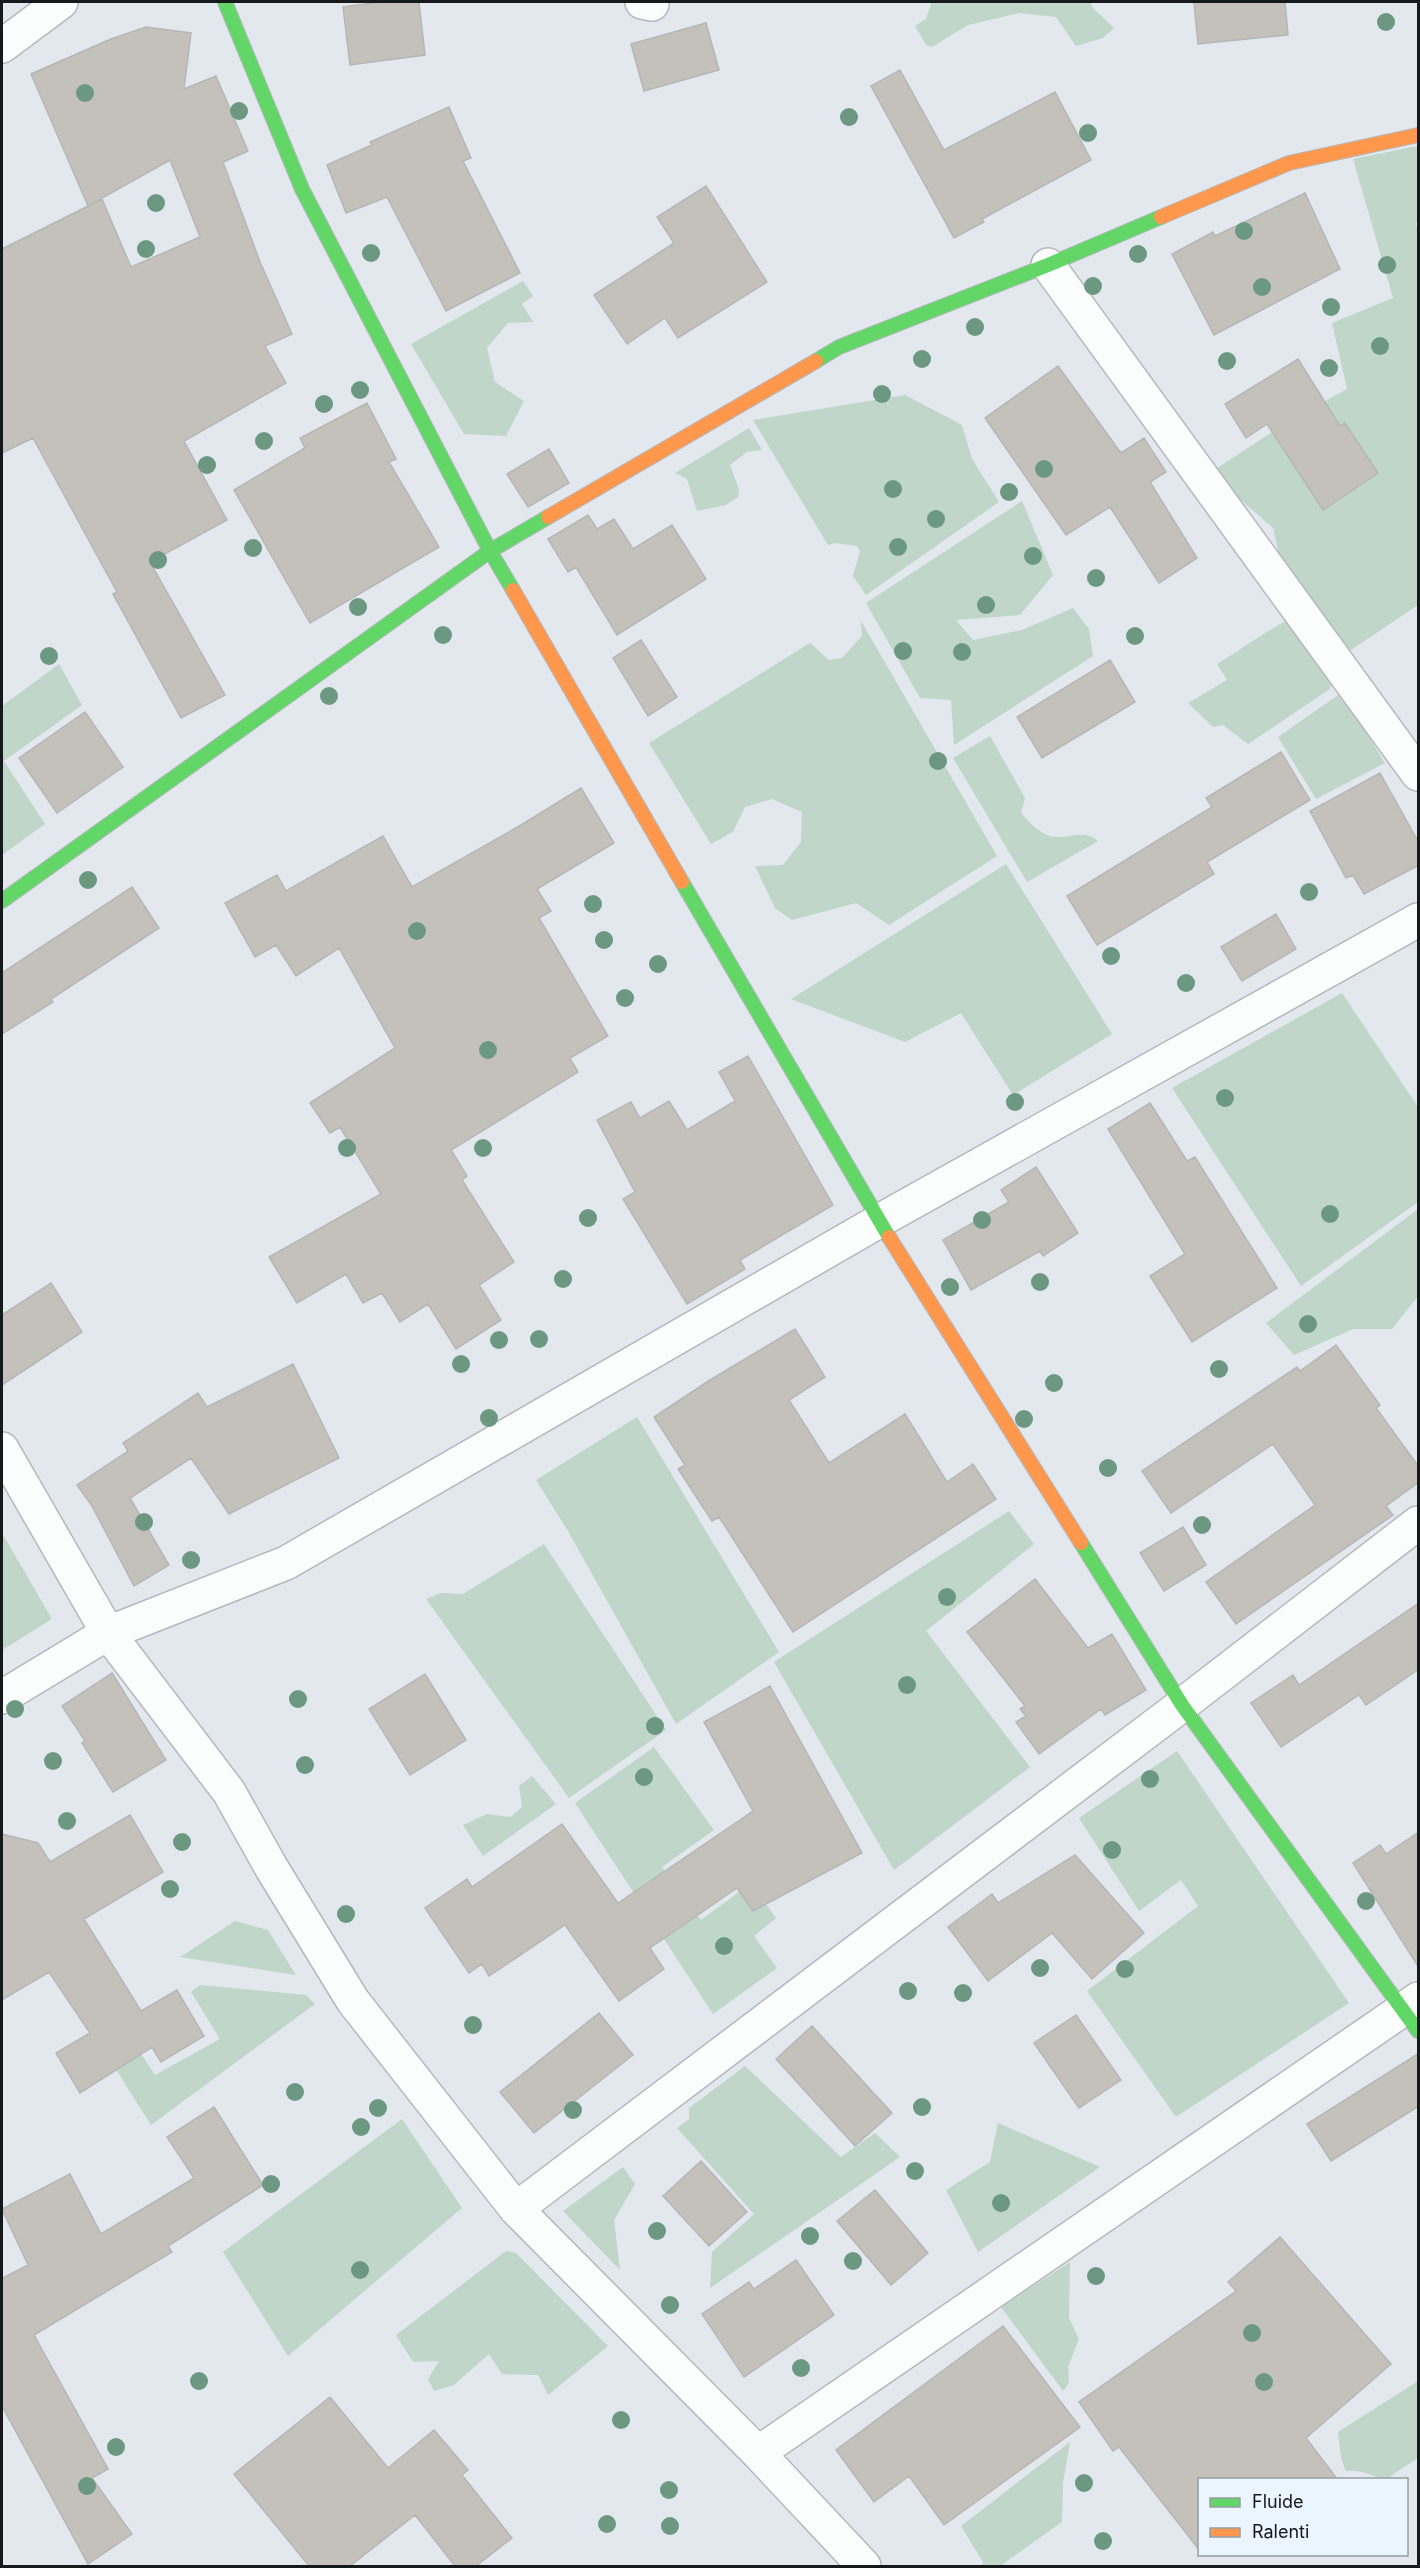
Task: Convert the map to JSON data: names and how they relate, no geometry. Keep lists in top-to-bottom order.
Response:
{
  "legend": ["Fluide", "Ralenti"]
}
